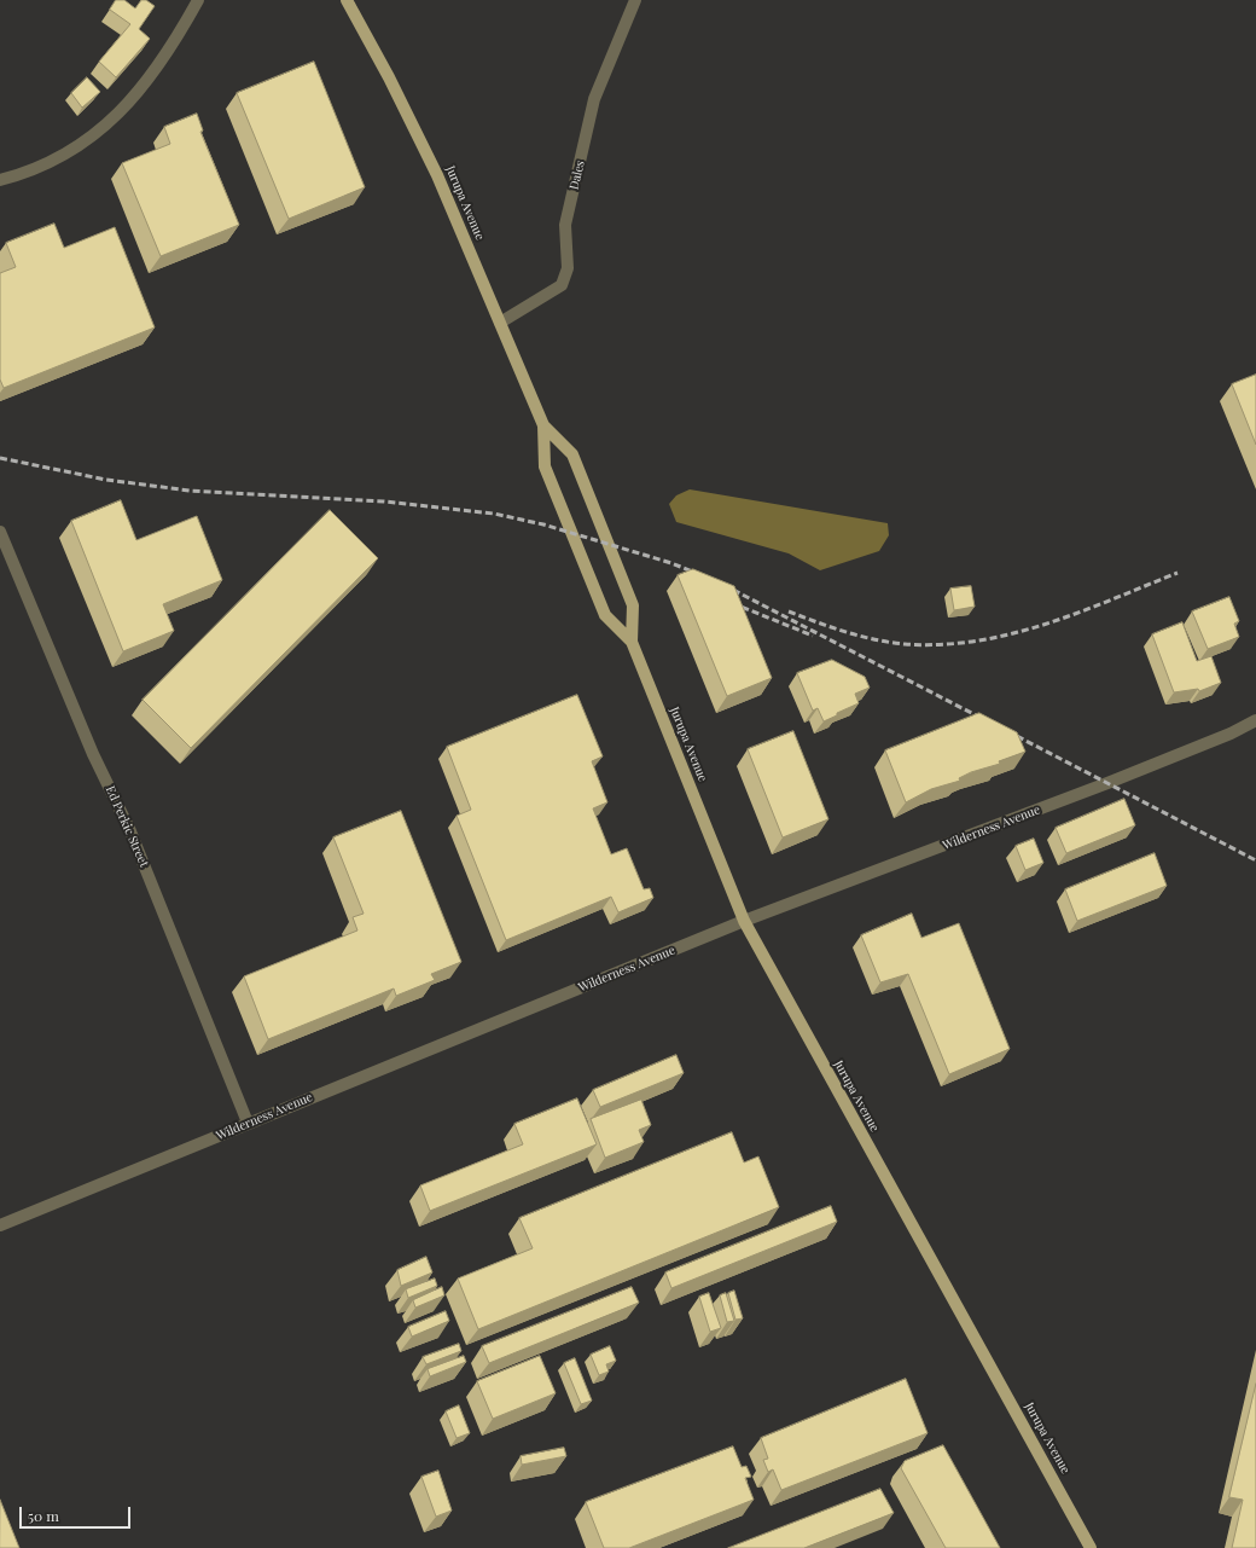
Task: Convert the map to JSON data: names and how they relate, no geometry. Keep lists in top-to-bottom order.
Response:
{
  "streets": {
    "main road": ["Jurupa Avenue"],
    "street": ["Dales", "Ed Perkic Street", "Wilderness Avenue"]
  },
  "crossings": [
    ["Dales", "Jurupa Avenue"],
    ["Jurupa Avenue", "Wilderness Avenue"],
    ["Ed Perkic Street", "Wilderness Avenue"]
  ],
  "scale_bar": "50 m"
}
